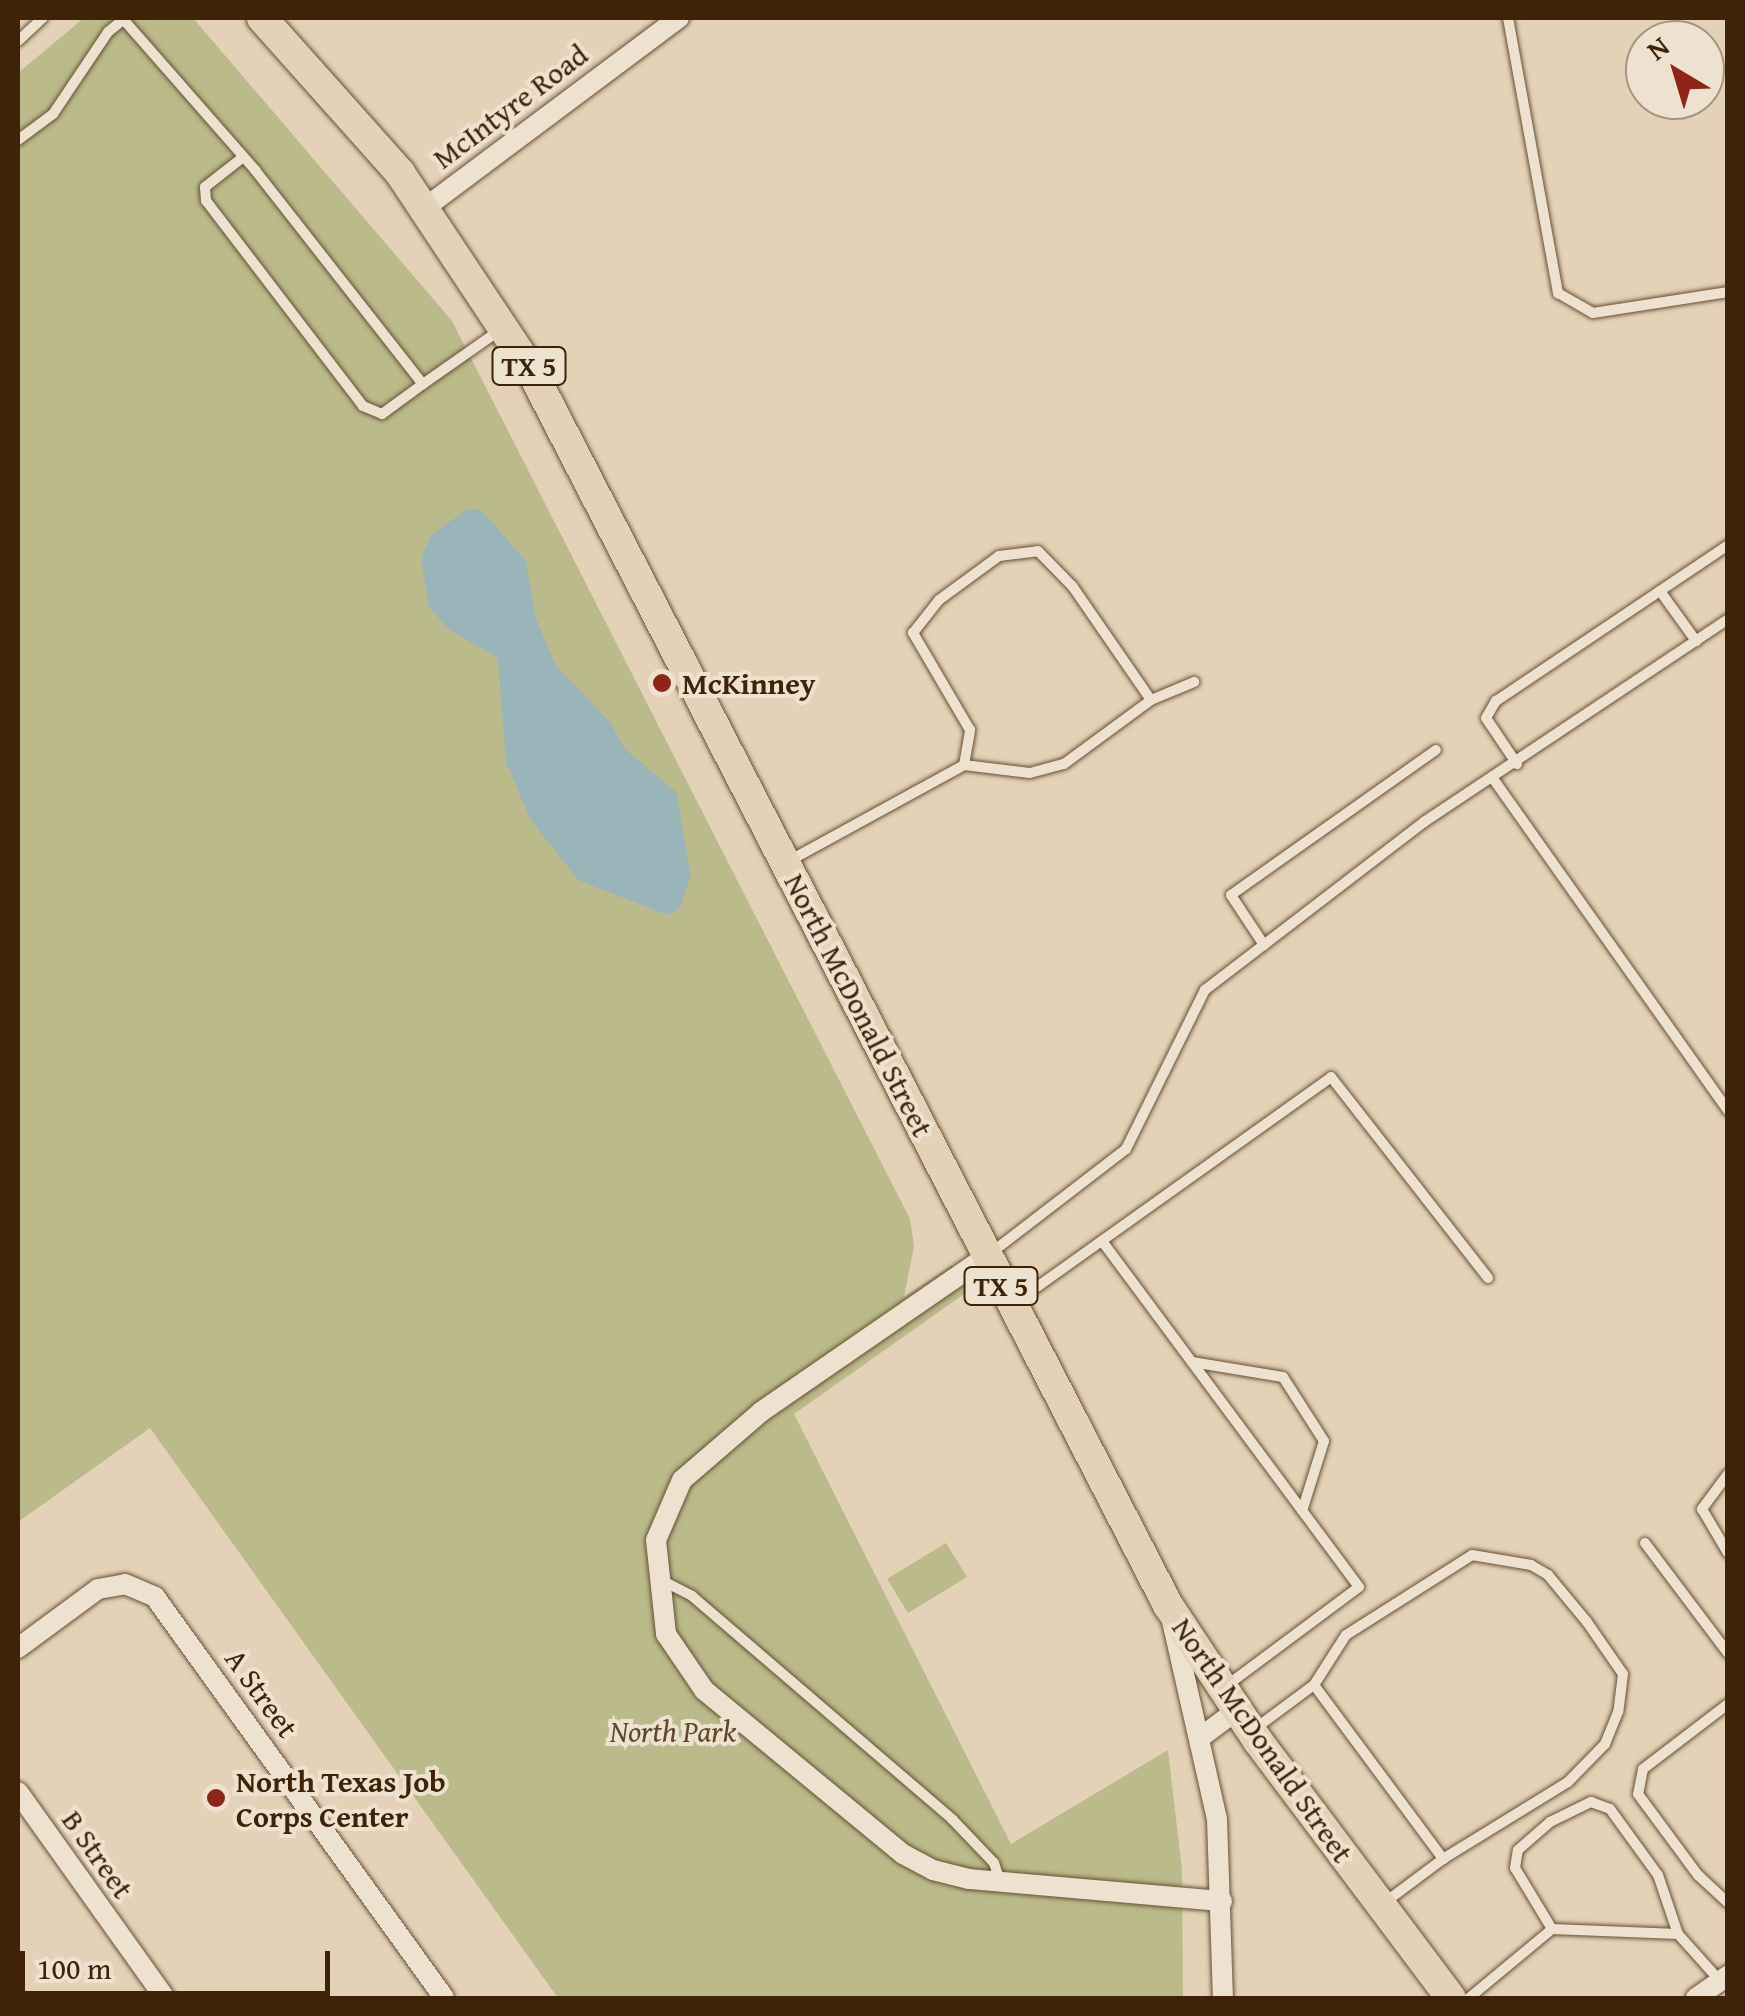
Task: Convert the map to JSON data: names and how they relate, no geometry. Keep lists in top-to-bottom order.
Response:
{
  "streets": {
    "main road": ["TX 5", "North McDonald Street"],
    "street": ["McIntyre Road", "A Street", "B Street"]
  },
  "crossings": [
    ["McIntyre Road", "North McDonald Street"]
  ],
  "parks": ["North Park"],
  "places": ["McKinney", "North Texas Job Corps Center"],
  "scale_bar": "100 m",
  "north": "top left"
}
